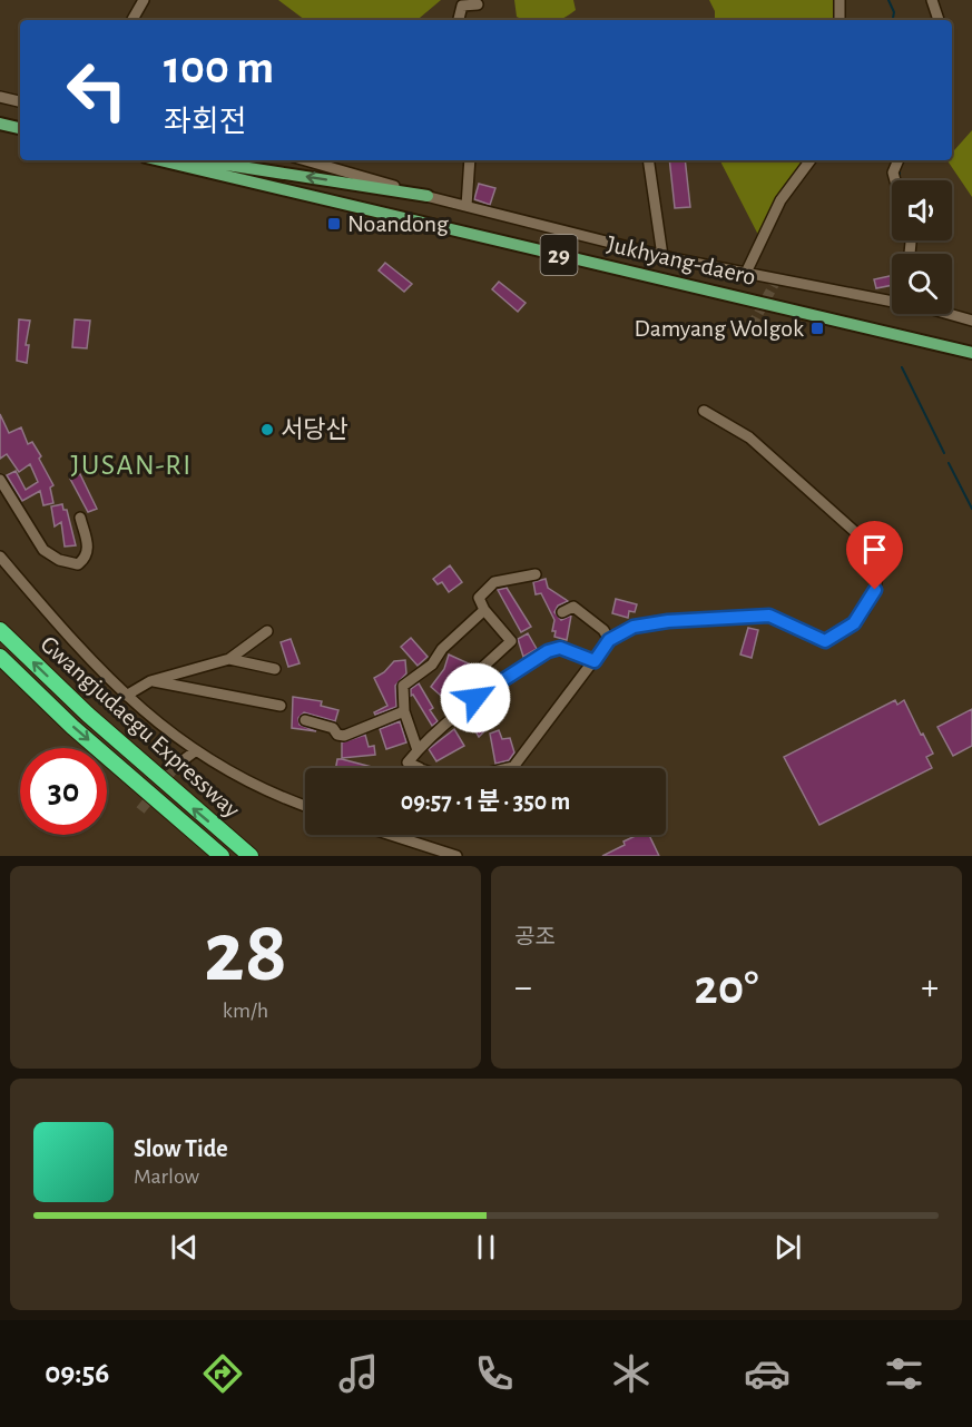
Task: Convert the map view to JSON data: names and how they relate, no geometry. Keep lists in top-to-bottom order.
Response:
{
  "streets": {
    "highway": ["Gwangjudaegu Expressway"],
    "main road": ["29", "Jukhyang-daero"]
  },
  "districts": ["JUSAN-RI"],
  "places": {
    "transit": ["Noandong", "Damyang Wolgok"],
    "other": ["서당산"]
  },
  "page": {
    "turn": ["100 m", "좌회전"],
    "limit": "30",
    "trip": "09:57 · 1 분 · 350 m",
    "tile": [
      ["28", "km/h"],
      "공조"
    ],
    "heat": ["−", "20°", "+"],
    "song": ["Slow Tide", "Marlow"],
    "tabs": "09:56"
  }
}
